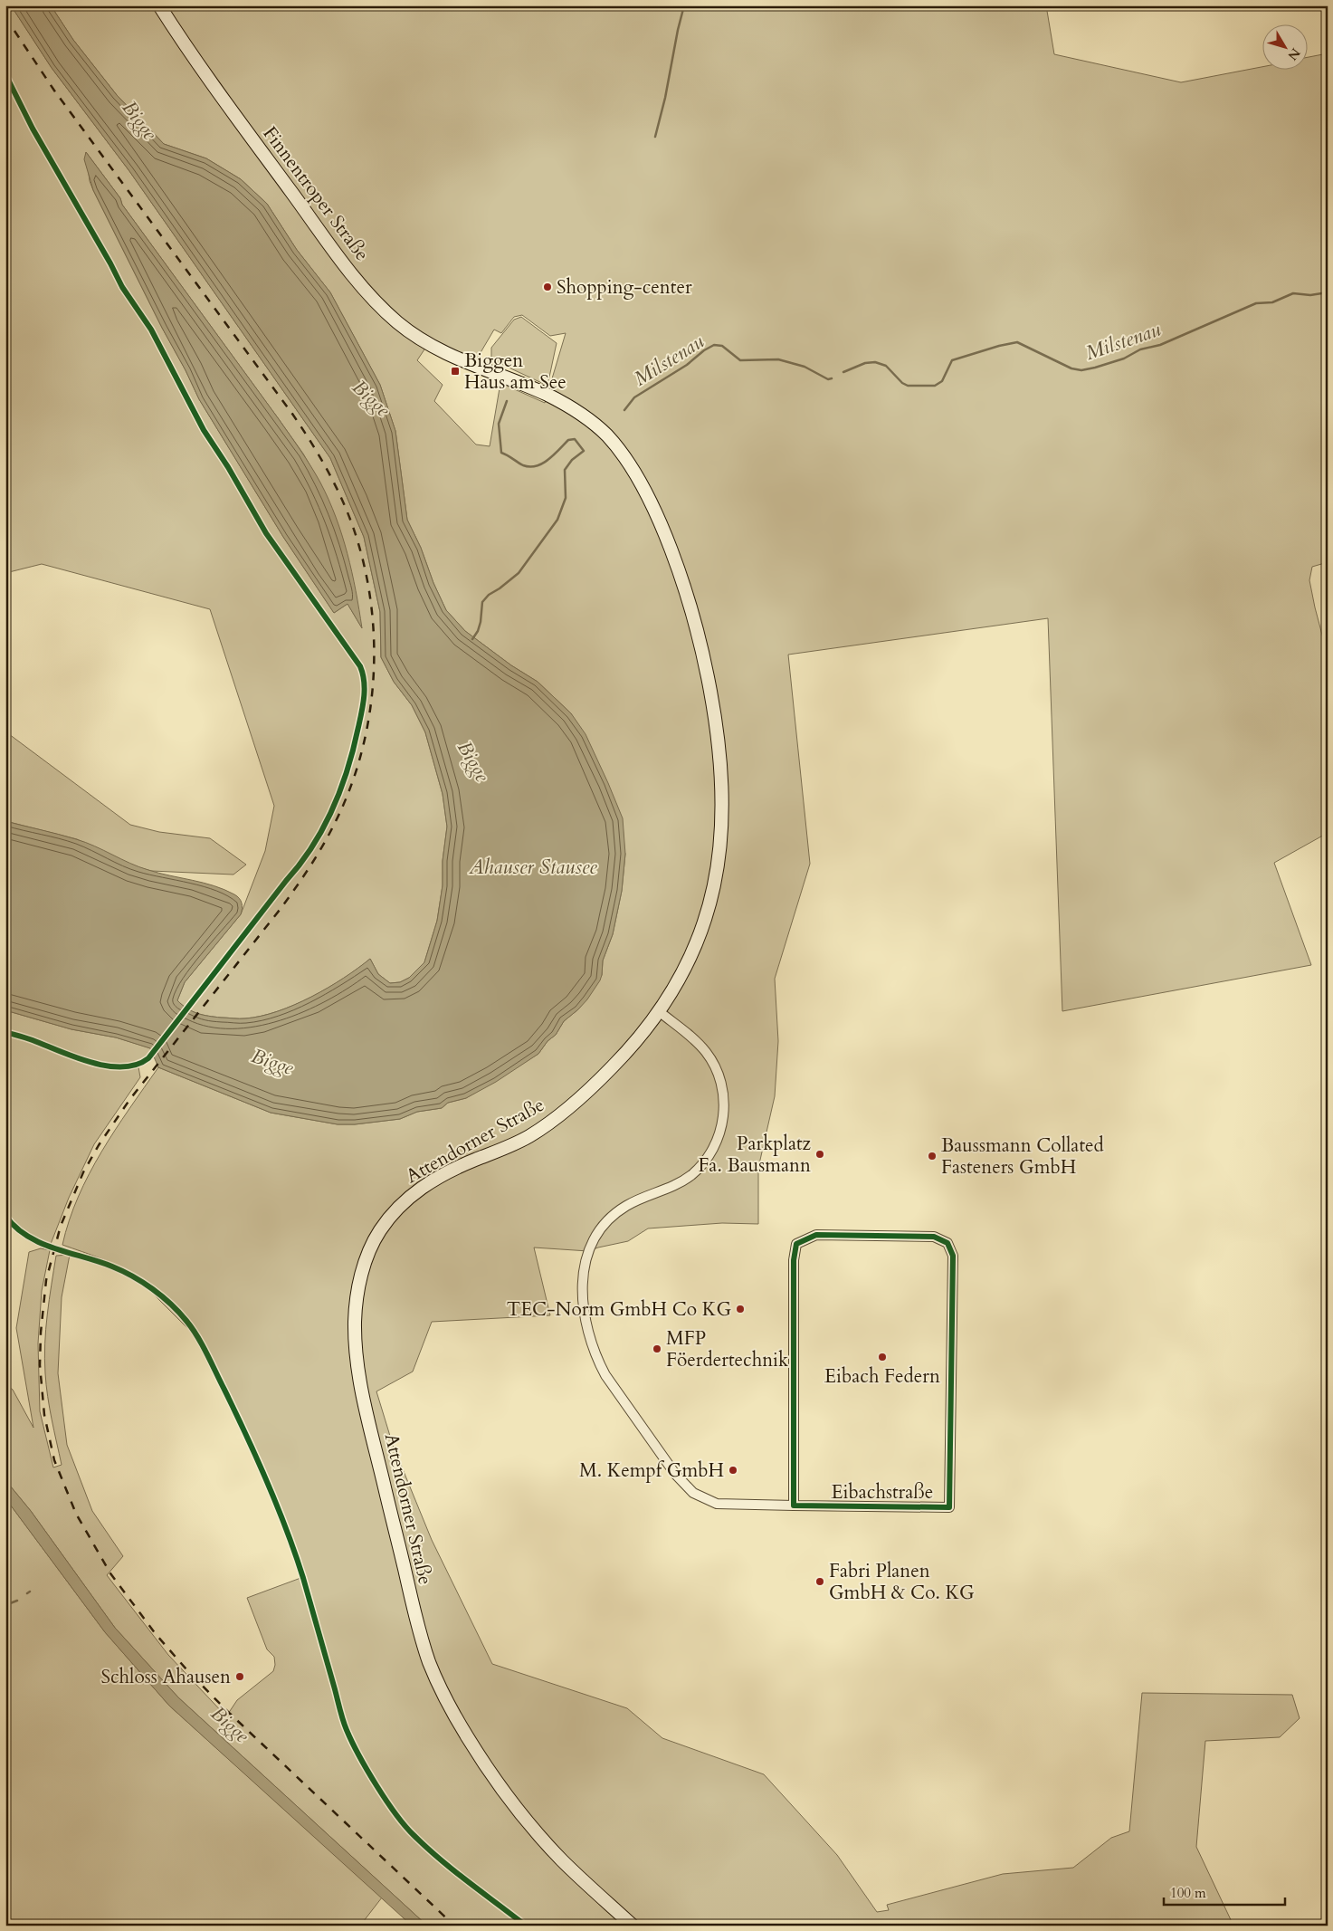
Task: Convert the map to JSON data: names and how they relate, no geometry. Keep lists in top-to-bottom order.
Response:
{
  "streets": {
    "main road": ["Finnentroper Straße", "Attendorner Straße"],
    "street": ["Eibachstraße"]
  },
  "crossings": [
    ["Finnentroper Straße", "Attendorner Straße"]
  ],
  "water": ["Bigge", "Milstenau", "Ahauser Stausee"],
  "places": {
    "other": [
      "Shopping-center",
      "Parkplatz Fa. Bausmann",
      "Baussmann Collated Fasteners GmbH",
      "TEC-Norm GmbH Co KG",
      "MFP Föerdertechnik",
      "Eibach Federn",
      "M. Kempf GmbH",
      "Fabri Planen GmbH & Co. KG",
      "Schloss Ahausen"
    ],
    "transit": ["Biggen Haus am See"]
  },
  "scale_bar": "100 m",
  "north": "bottom right"
}
